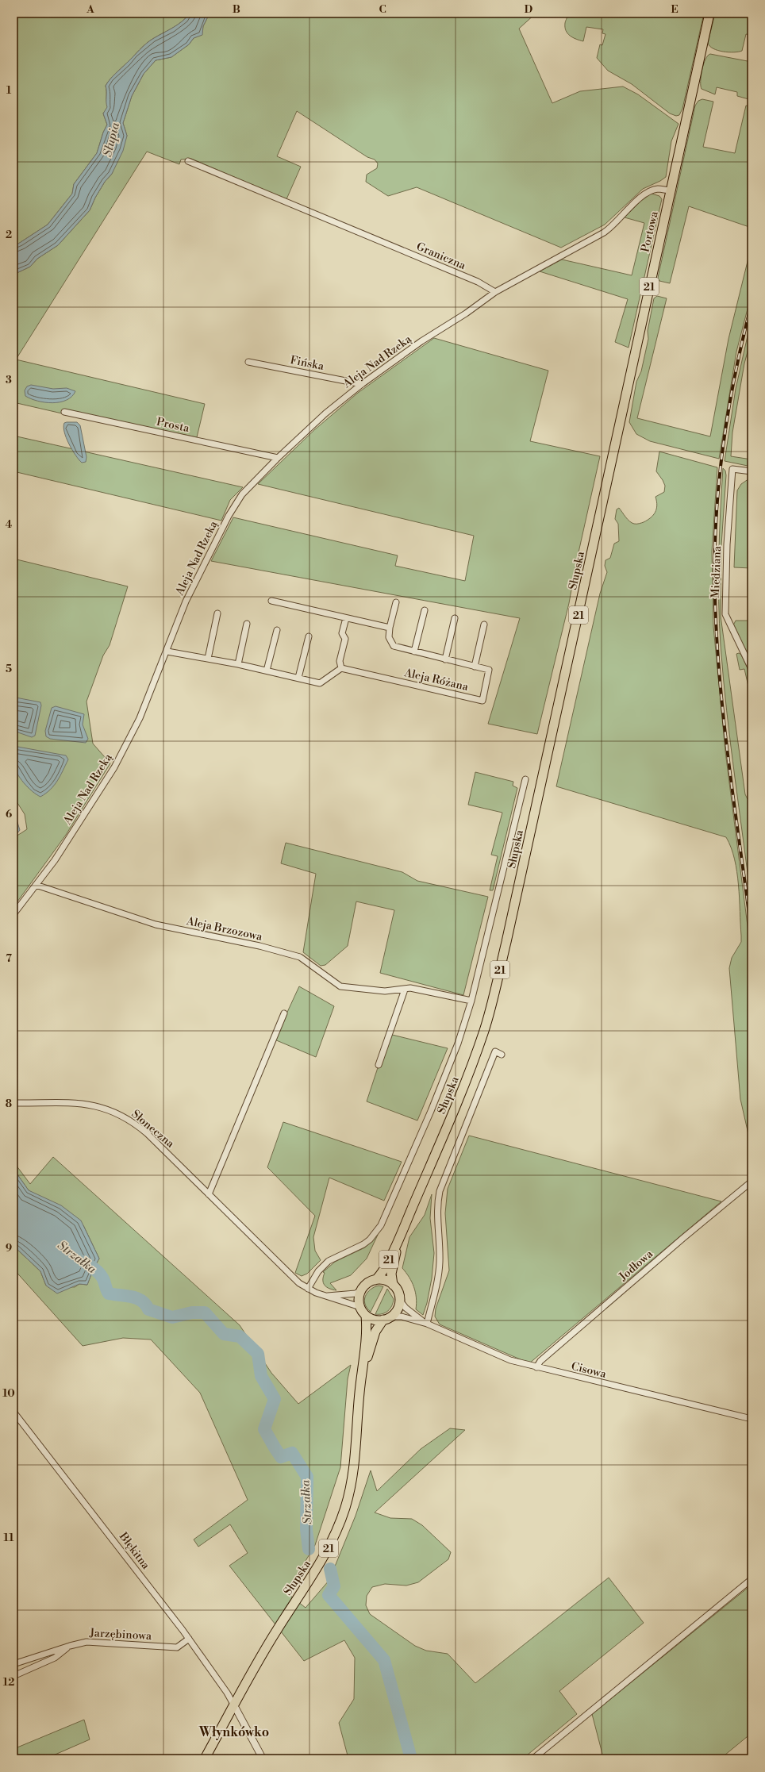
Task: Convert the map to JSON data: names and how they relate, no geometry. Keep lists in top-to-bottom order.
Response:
{
  "streets": {
    "main road": ["Portowa", "21", "Słupska"],
    "street": [
      "Graniczna",
      "Aleja Nad Rzeką",
      "Fińska",
      "Prosta",
      "Miedziana",
      "Aleja Różana",
      "Aleja Brzozowa",
      "Słoneczna",
      "Jodłowa",
      "Cisowa",
      "Błękitna",
      "Jarzębinowa"
    ]
  },
  "crossings": [
    ["Portowa", "Słupska"],
    ["Graniczna", "Aleja Nad Rzeką"],
    ["21", "Słupska"],
    ["21", "Słoneczna"],
    ["21", "Cisowa"],
    ["Aleja Nad Rzeką", "Fińska"],
    ["Aleja Nad Rzeką", "Prosta"],
    ["Aleja Nad Rzeką", "Aleja Brzozowa"],
    ["Słupska", "Słoneczna"],
    ["Słupska", "Cisowa"],
    ["Słupska", "Błękitna"],
    ["Słoneczna", "Cisowa"],
    ["Jodłowa", "Cisowa"],
    ["Błękitna", "Jarzębinowa"]
  ],
  "districts": ["Włynkówko"],
  "water": ["Słupia", "Strzałka"],
  "grid": {
    "columns": [
      "A",
      "B",
      "C",
      "D",
      "E"
    ],
    "rows": [
      "1",
      "2",
      "3",
      "4",
      "5",
      "6",
      "7",
      "8",
      "9",
      "10",
      "11",
      "12"
    ]
  }
}
